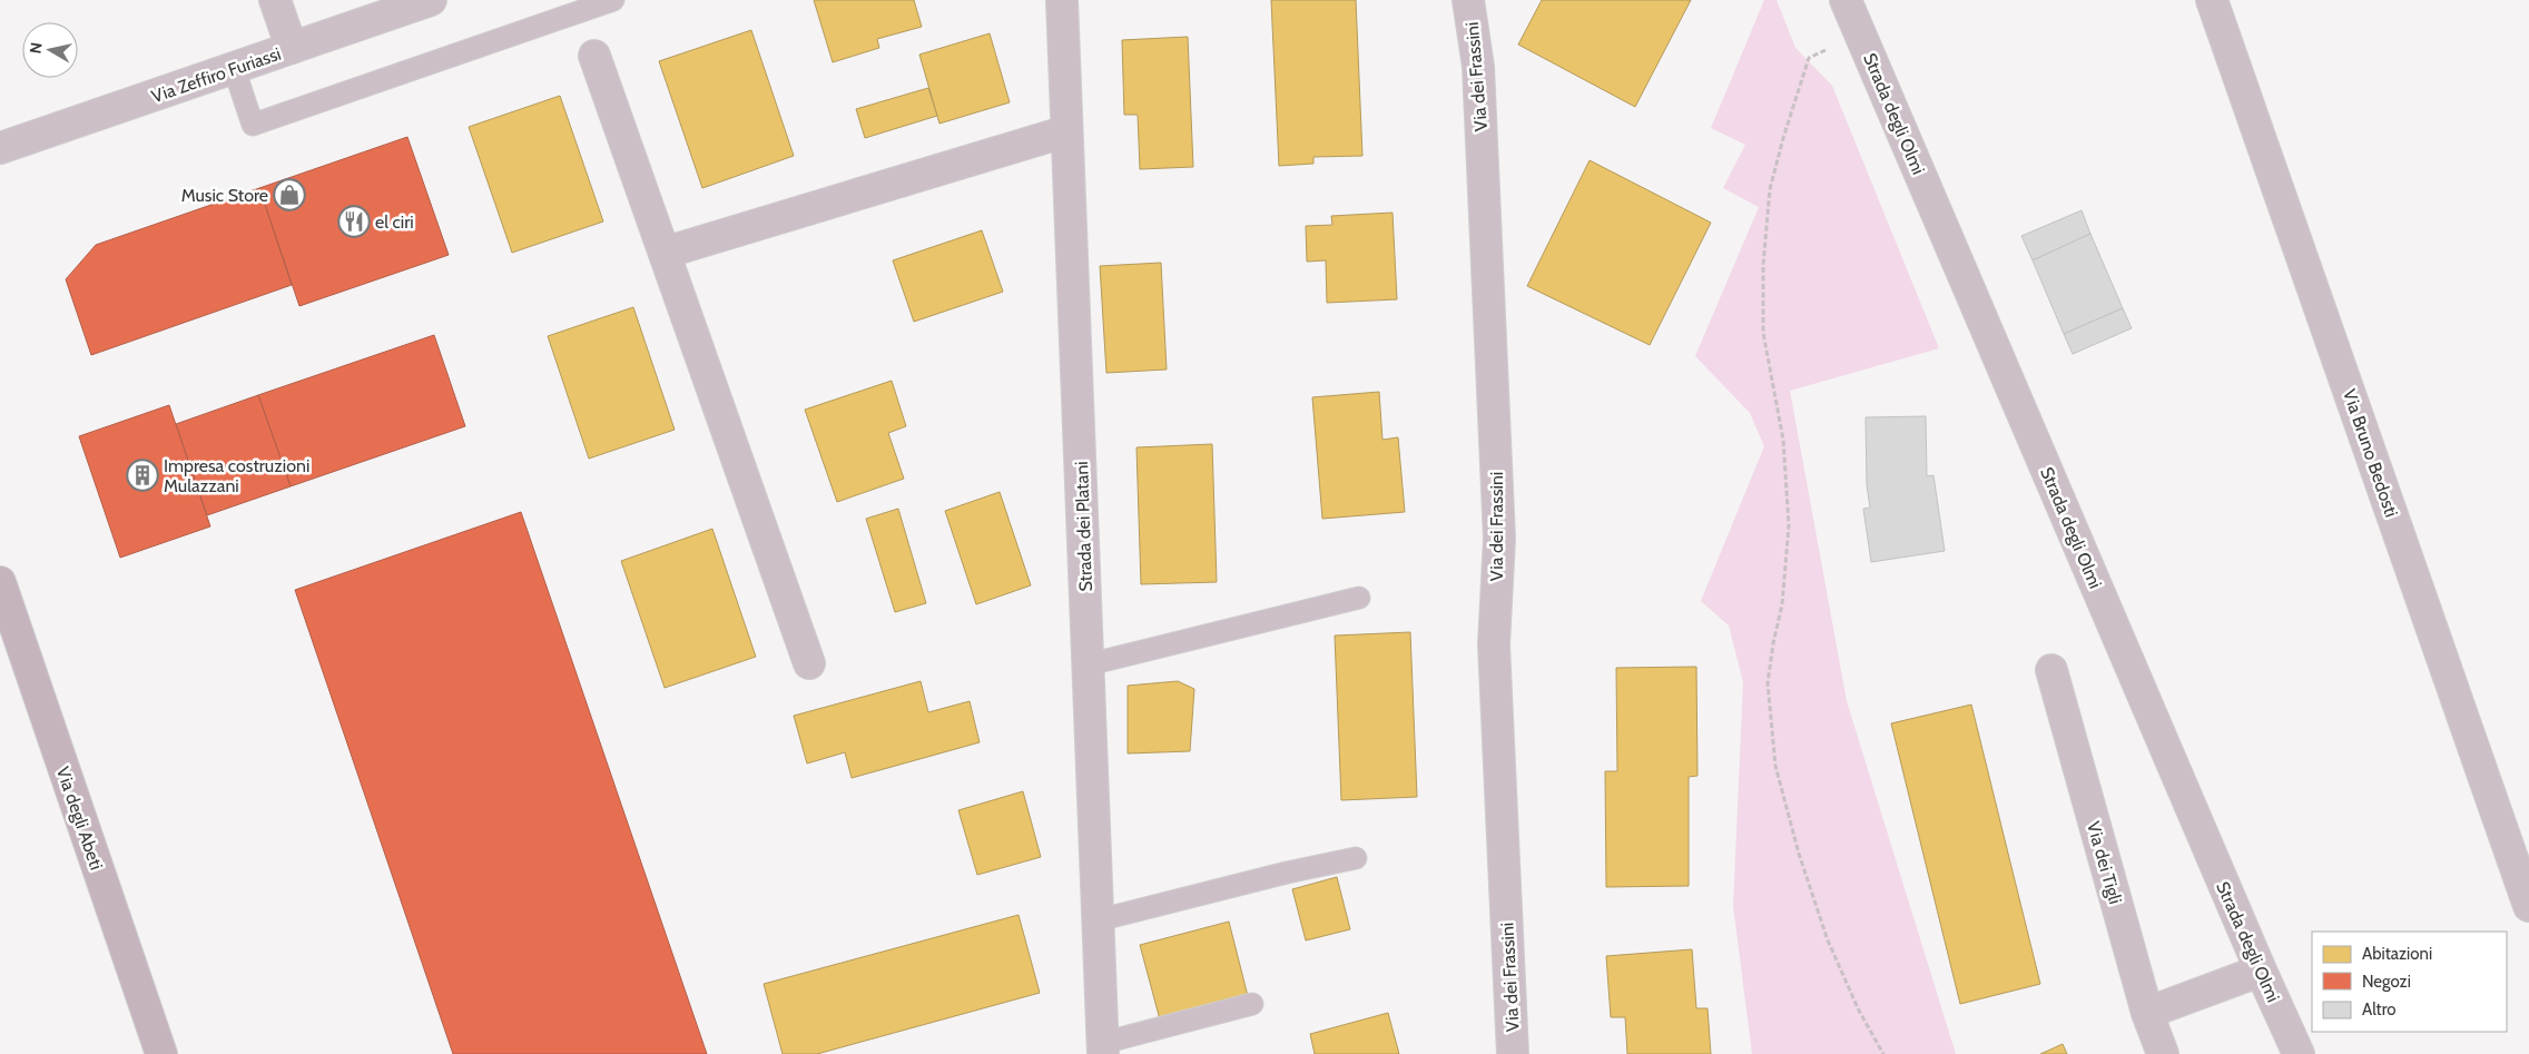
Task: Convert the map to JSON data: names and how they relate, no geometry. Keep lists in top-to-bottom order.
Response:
{
  "streets": {
    "street": [
      "Via Zeffiro Furiassi",
      "Via dei Frassini",
      "Strada degli Olmi",
      "Via Bruno Bedosti",
      "Strada dei Platani",
      "Via degli Abeti",
      "Via dei Tigli"
    ]
  },
  "places": {
    "shop": ["Music Store"],
    "restaurant": ["el ciri"],
    "building": ["Impresa costruzioni Mulazzani"]
  },
  "legend": ["Abitazioni", "Negozi", "Altro"],
  "north": "left"
}
